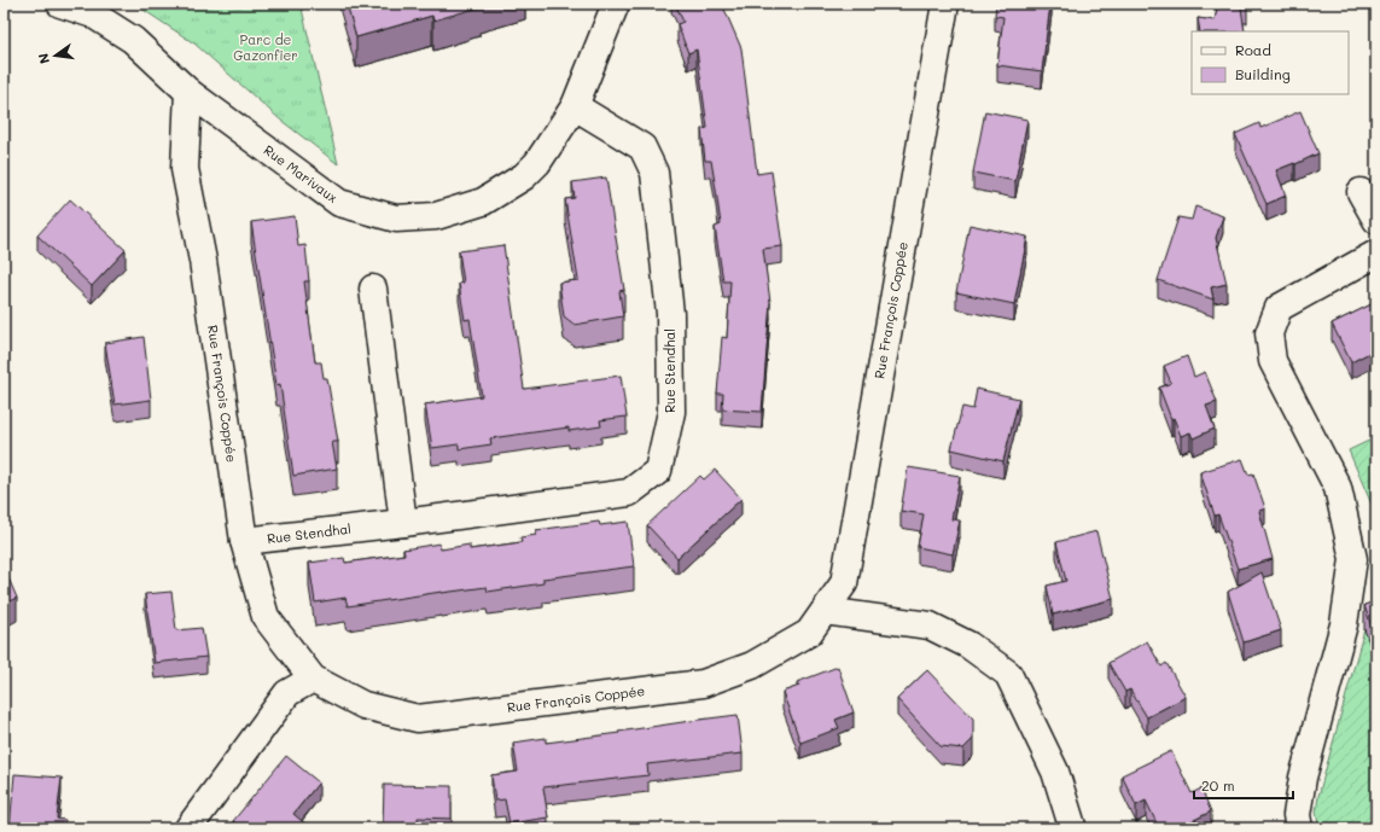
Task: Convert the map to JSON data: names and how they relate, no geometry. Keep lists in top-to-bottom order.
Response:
{
  "streets": {
    "street": ["Rue Marivaux", "Rue François Coppée", "Rue Stendhal"]
  },
  "crossings": [
    ["Rue Marivaux", "Rue François Coppée"],
    ["Rue Marivaux", "Rue Stendhal"],
    ["Rue François Coppée", "Rue Stendhal"]
  ],
  "parks": ["Parc de Gazonfier"],
  "legend": ["Road", "Building"],
  "scale_bar": "20 m",
  "north": "left"
}
